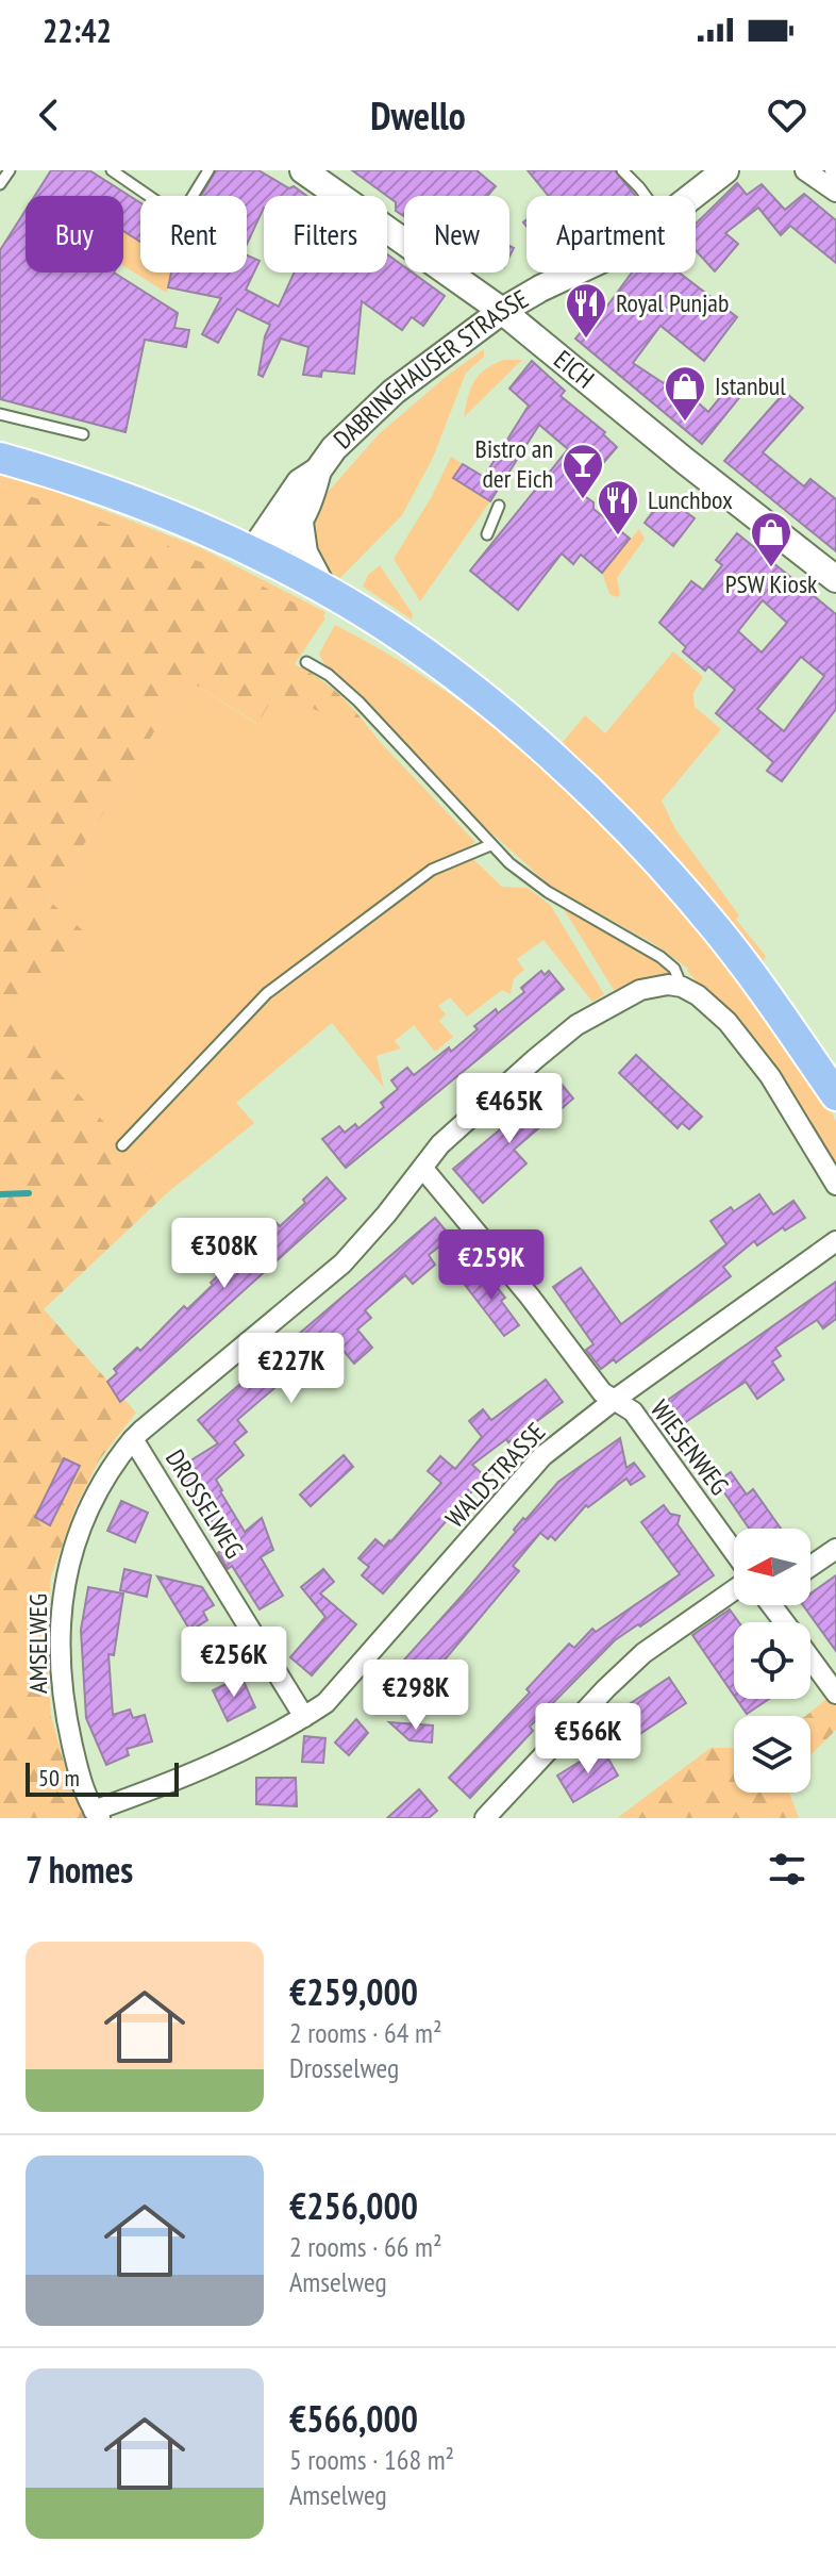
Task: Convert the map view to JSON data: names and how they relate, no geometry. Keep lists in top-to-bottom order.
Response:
{
  "streets": {
    "main road": ["EICH", "DABRINGHAUSER STRASSE"],
    "street": [
      "WIESENWEG",
      "WALDSTRASSE",
      "DROSSELWEG",
      "AMSELWEG"
    ]
  },
  "crossings": [
    ["EICH", "DABRINGHAUSER STRASSE"],
    ["WIESENWEG", "WALDSTRASSE"],
    ["WALDSTRASSE", "DROSSELWEG"],
    ["WALDSTRASSE", "AMSELWEG"],
    ["DROSSELWEG", "AMSELWEG"]
  ],
  "places": {
    "restaurant": ["Royal Punjab", "Lunchbox"],
    "shop": ["Istanbul", "PSW Kiosk"],
    "bar": ["Bistro an der Eich"]
  },
  "scale_bar": "50 m",
  "north": "left",
  "page": {
    "status": "22:42",
    "header": "Dwello",
    "chip": [
      "Buy",
      "Rent",
      "Filters",
      "New",
      "Apartment"
    ],
    "price": [
      "€465K",
      "€308K",
      "€259K",
      "€227K",
      "€256K",
      "€298K",
      "€566K"
    ],
    "scale": "50 m",
    "heading": "7 homes",
    "list": [
      {
        "name": "€259,000",
        "note": "2 rooms · 64 m² · Drosselweg"
      },
      {
        "name": "€256,000",
        "note": "2 rooms · 66 m² · Amselweg"
      },
      {
        "name": "€566,000",
        "note": "5 rooms · 168 m² · Amselweg"
      }
    ]
  }
}
